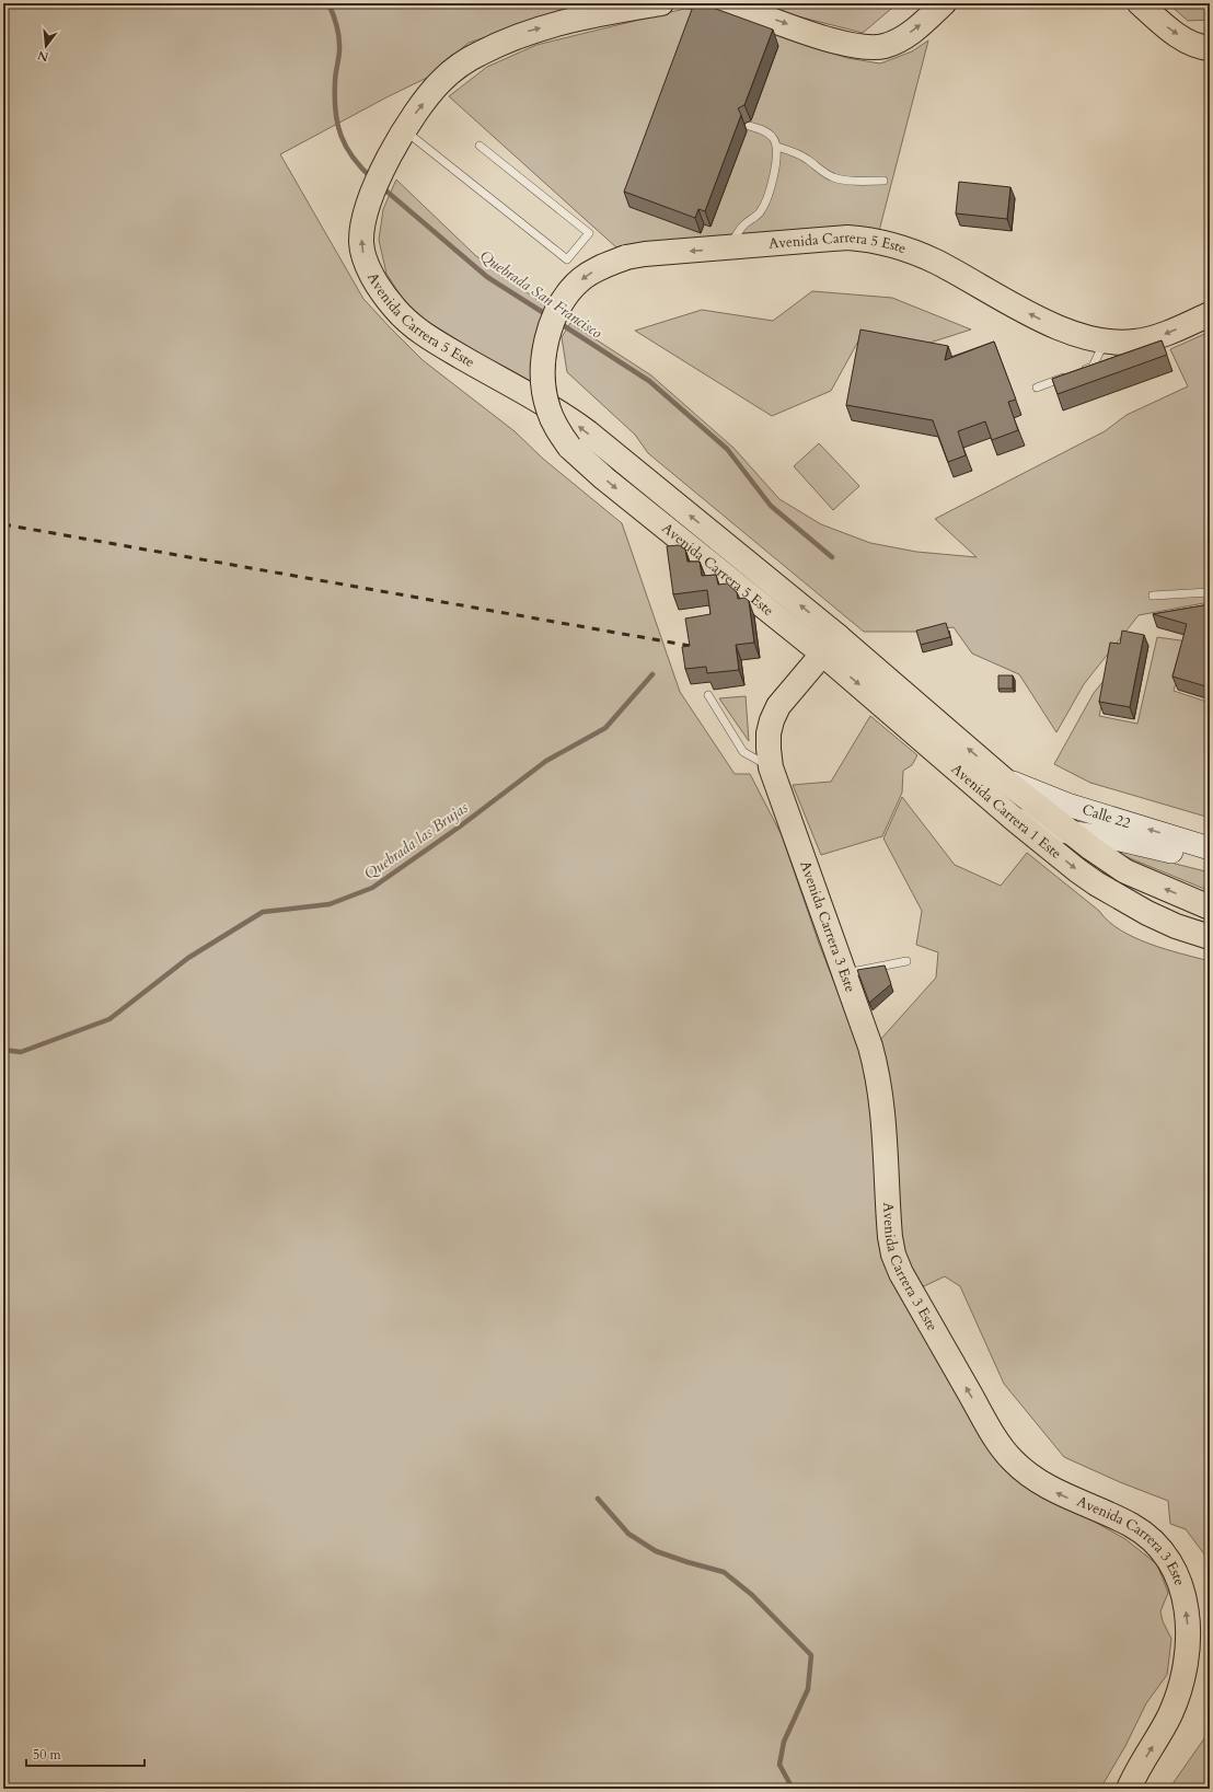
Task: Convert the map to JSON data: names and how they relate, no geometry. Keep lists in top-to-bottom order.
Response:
{
  "streets": {
    "main road": ["Avenida Carrera 5 Este", "Avenida Carrera 1 Este", "Avenida Carrera 3 Este"],
    "street": ["Calle 22"]
  },
  "crossings": [
    ["Avenida Carrera 5 Este", "Avenida Carrera 1 Este"],
    ["Avenida Carrera 5 Este", "Avenida Carrera 3 Este"],
    ["Avenida Carrera 1 Este", "Calle 22"],
    ["Avenida Carrera 1 Este", "Avenida Carrera 3 Este"]
  ],
  "one_way": ["Avenida Carrera 3 Este"],
  "water": ["Quebrada San Francisco", "Quebrada las Brujas"],
  "scale_bar": "50 m",
  "north": "bottom"
}
